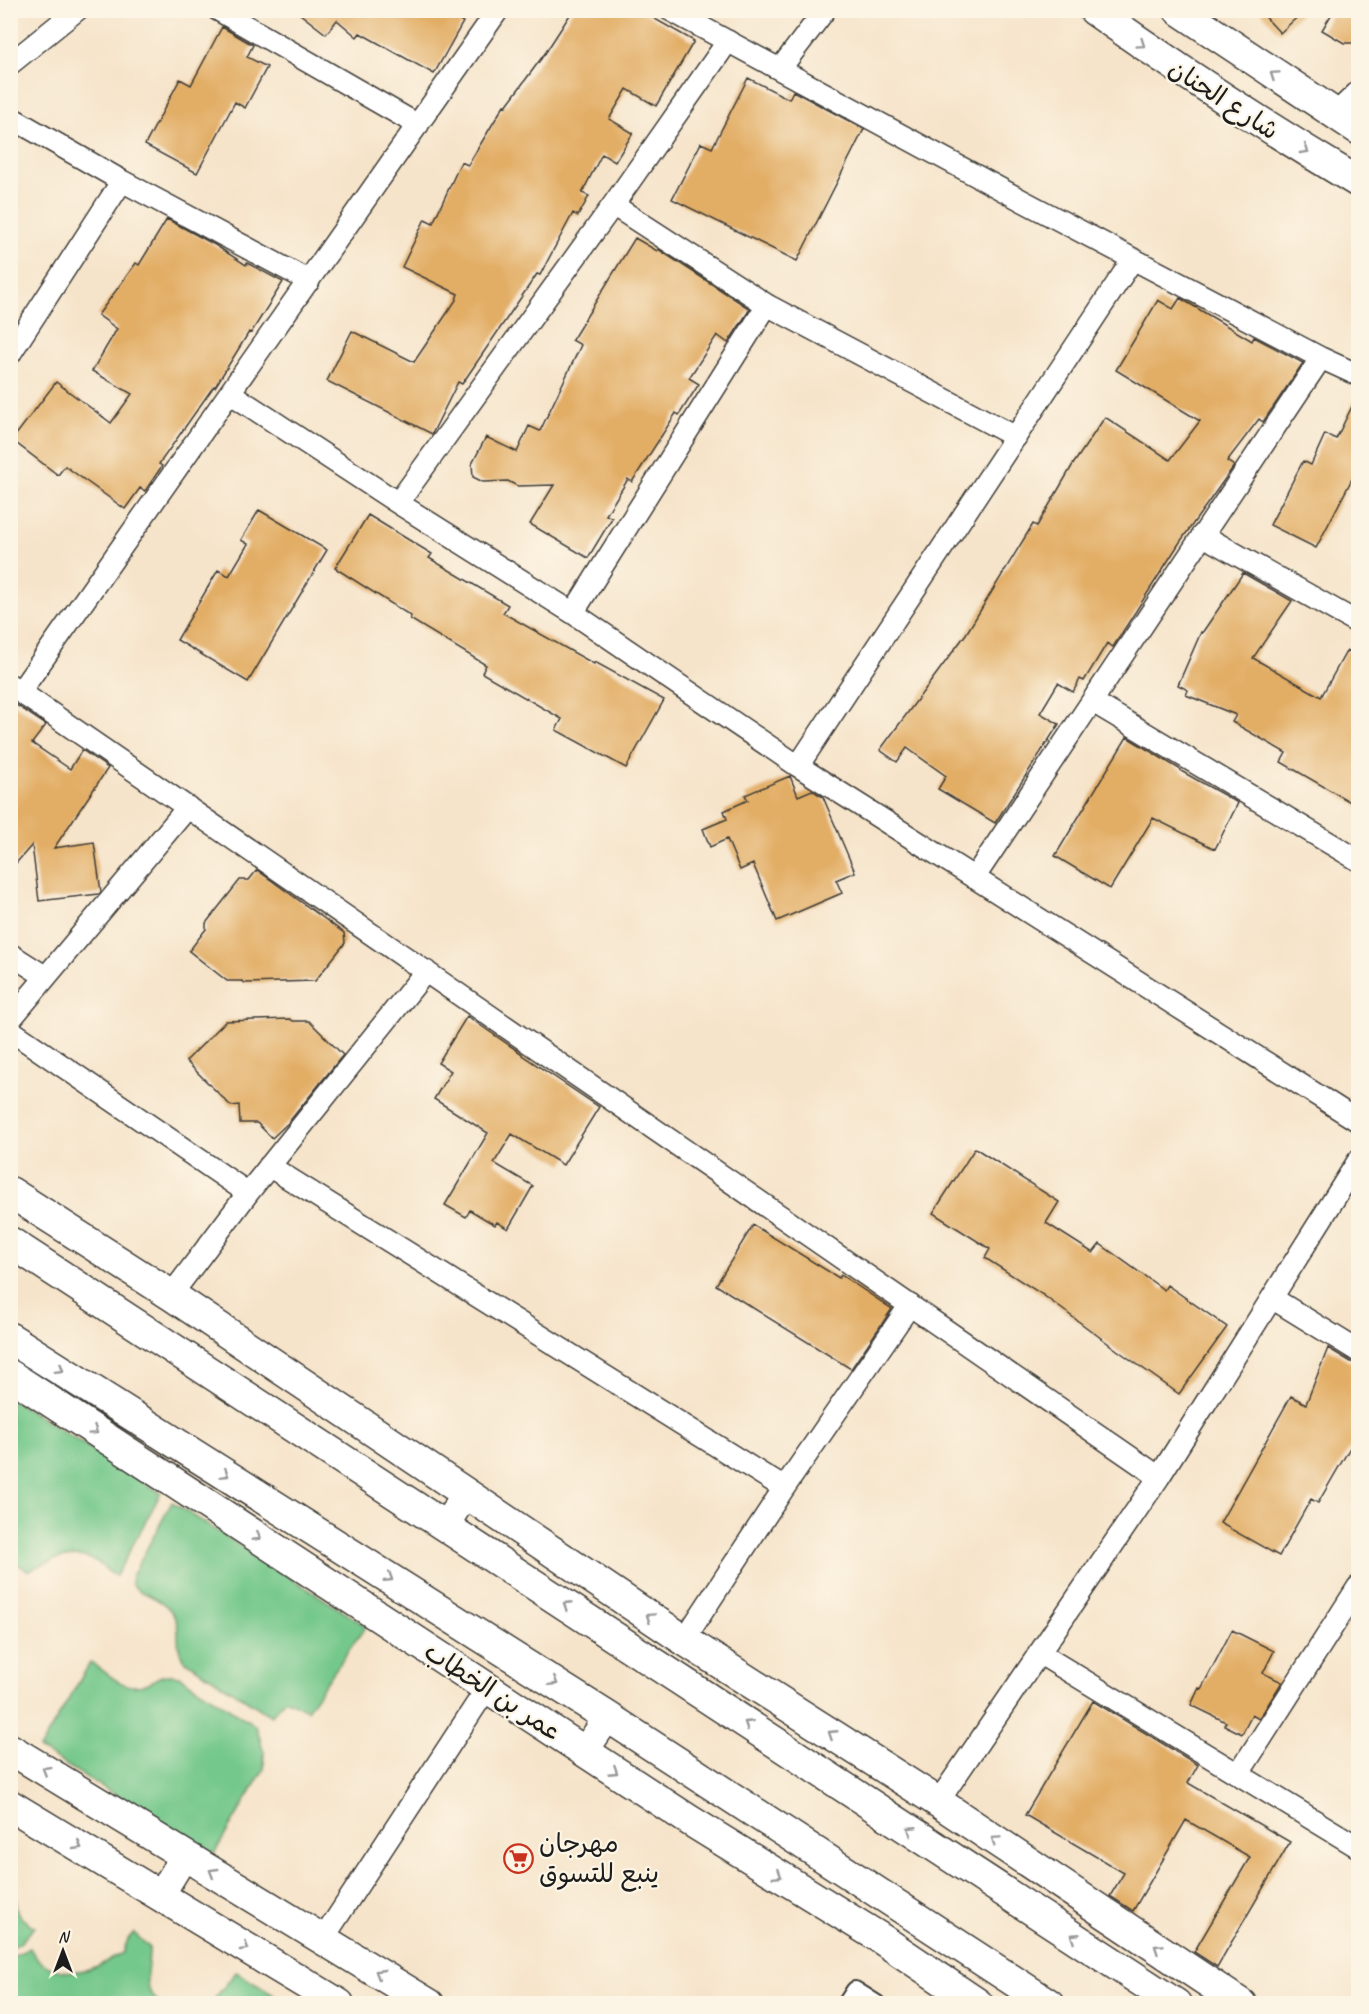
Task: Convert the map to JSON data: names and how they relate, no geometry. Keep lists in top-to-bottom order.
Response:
{
  "streets": {
    "main road": ["شارع الحنان", "عمر بن الخطاب"]
  },
  "places": {
    "supermarket": ["مهرجان ينبع للتسوق"]
  },
  "north": "top"
}
